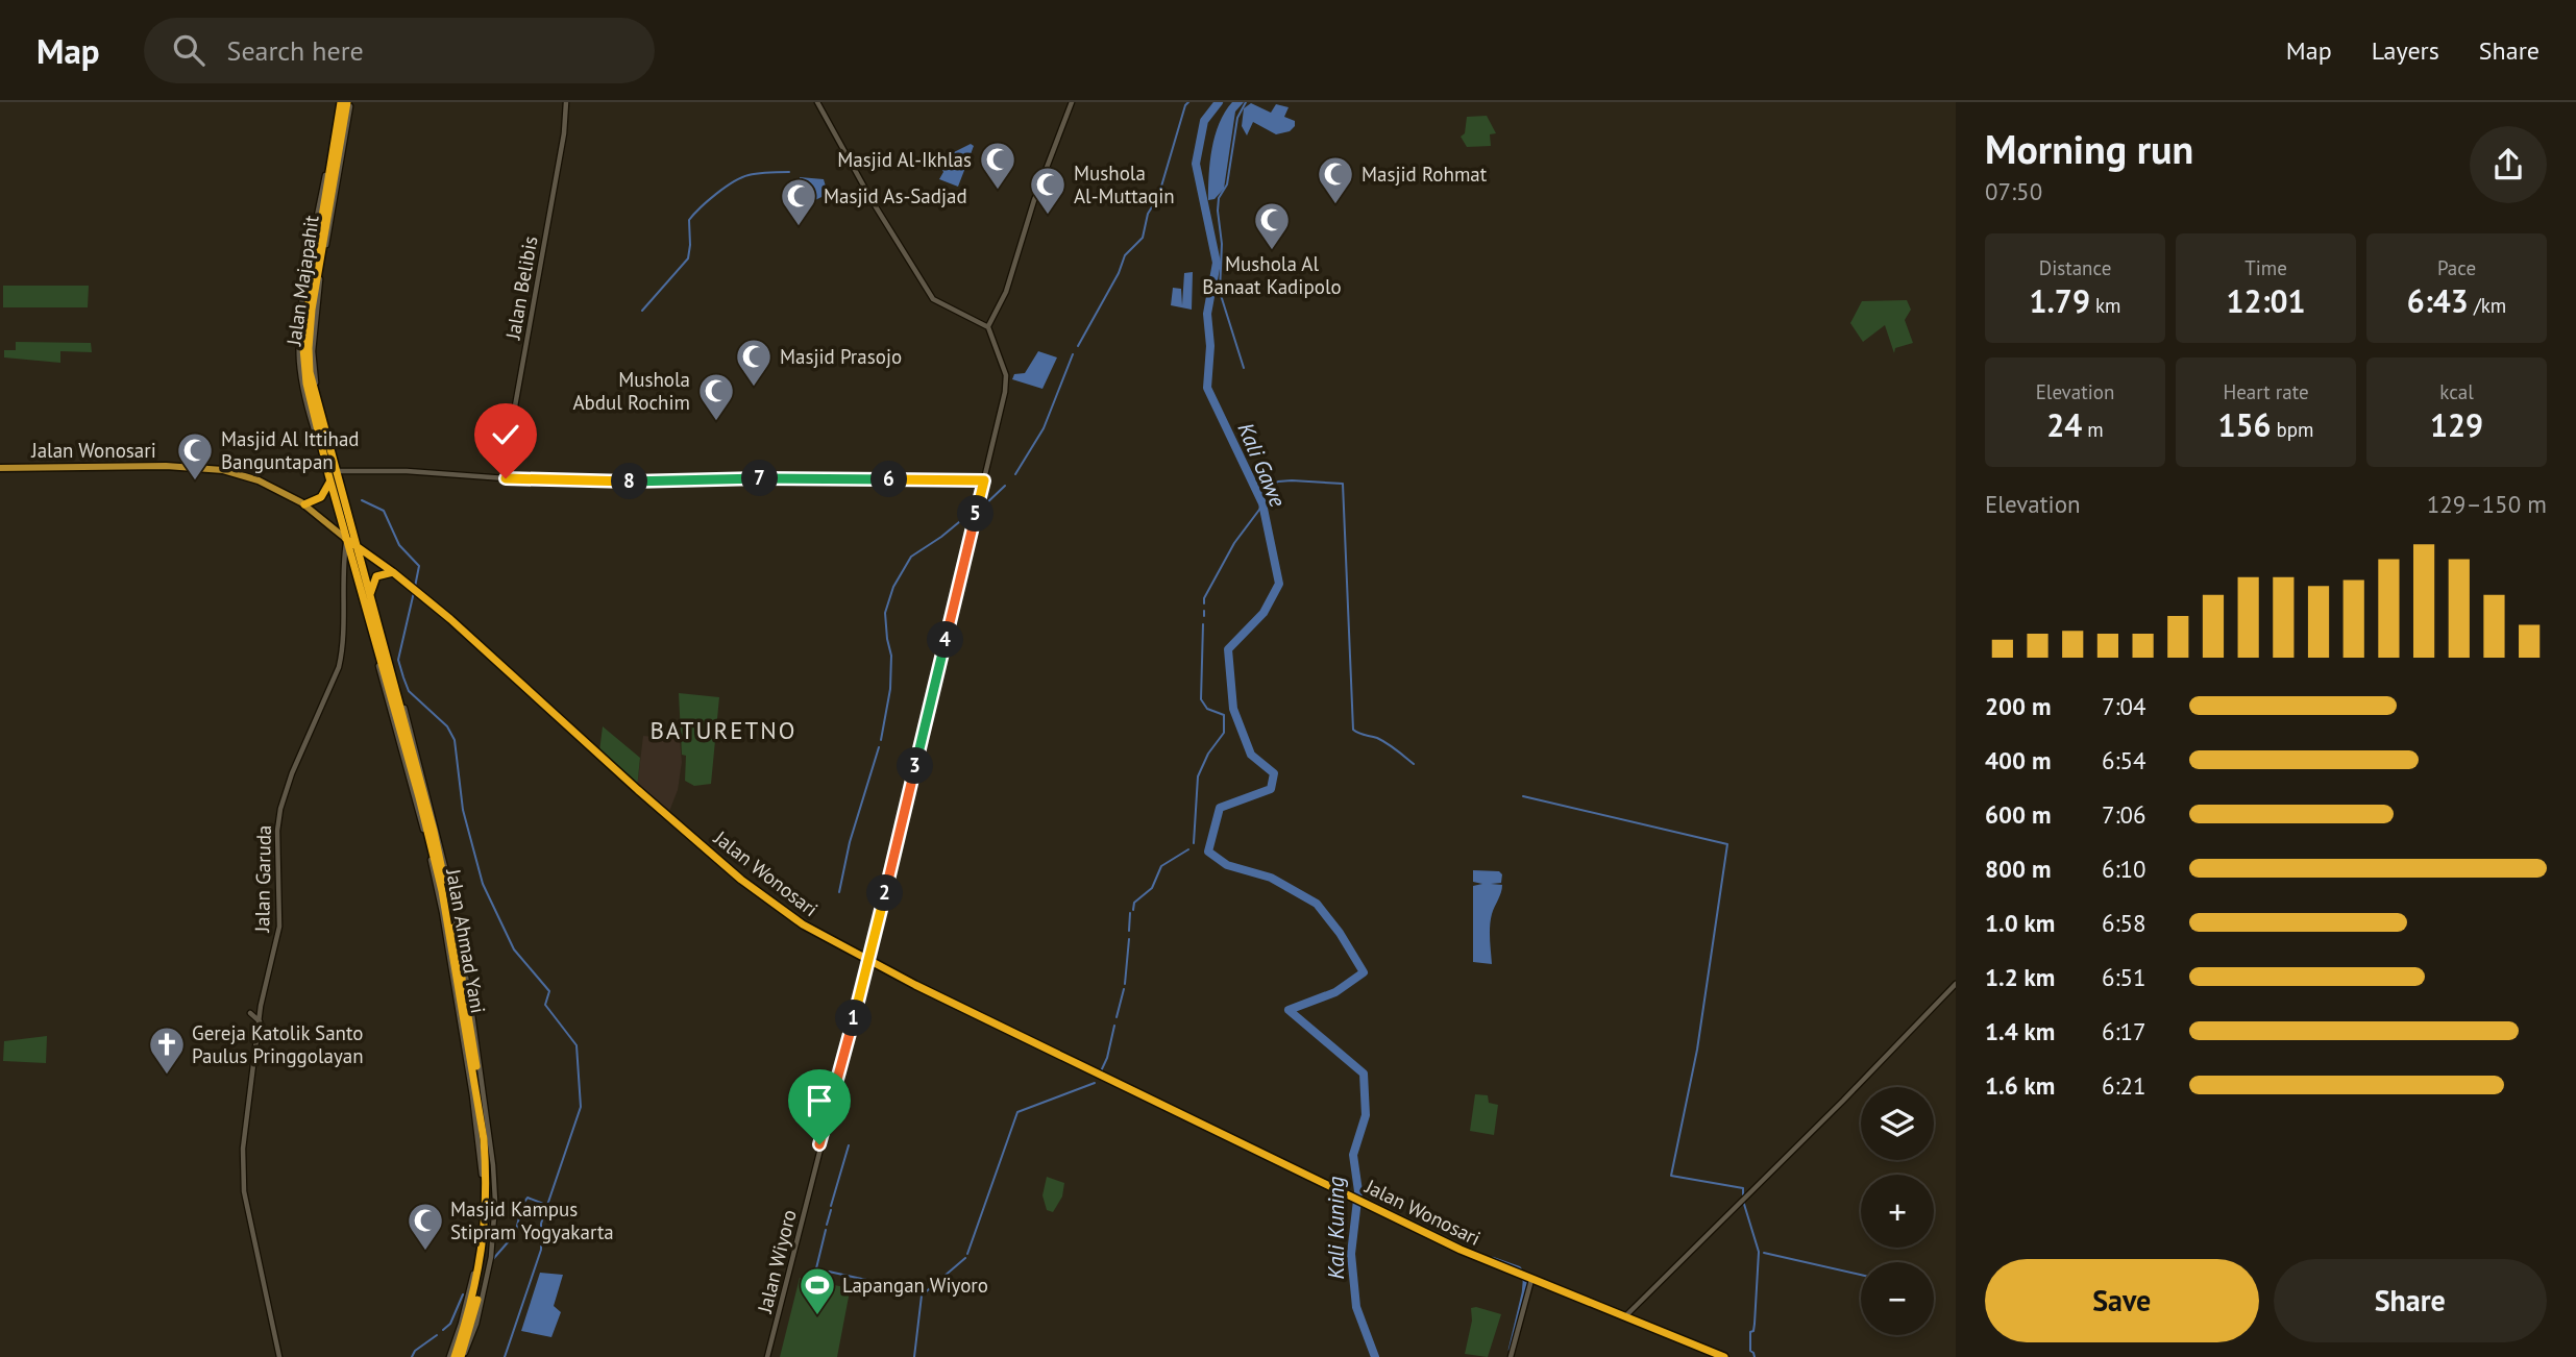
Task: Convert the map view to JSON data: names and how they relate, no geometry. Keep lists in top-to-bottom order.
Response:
{
  "streets": {
    "highway": ["Jalan Majapahit", "Jalan Wonosari", "Jalan Ahmad Yani"],
    "street": ["Jalan Belibis", "Jalan Garuda", "Jalan Wiyoro"]
  },
  "crossings": [
    ["Jalan Majapahit", "Jalan Wonosari"],
    ["Jalan Majapahit", "Jalan Garuda"],
    ["Jalan Majapahit", "Jalan Ahmad Yani"],
    ["Jalan Wonosari", "Jalan Garuda"],
    ["Jalan Wonosari", "Jalan Ahmad Yani"],
    ["Jalan Wonosari", "Jalan Wiyoro"],
    ["Jalan Garuda", "Jalan Ahmad Yani"]
  ],
  "districts": ["BATURETNO"],
  "water": ["Kali Gawe", "Kali Kuning"],
  "places": {
    "mosque": [
      "Masjid Al-Ikhlas",
      "Masjid Rohmat",
      "Mushola Al-Muttaqin",
      "Masjid As-Sadjad",
      "Mushola Al Banaat Kadipolo",
      "Masjid Prasojo",
      "Mushola Abdul Rochim",
      "Masjid Al Ittihad Banguntapan",
      "Masjid Kampus Stipram Yogyakarta"
    ],
    "church": ["Gereja Katolik Santo Paulus Pringgolayan"],
    "sports": ["Lapangan Wiyoro"]
  },
  "page": {
    "header": "Map",
    "search": "Search here",
    "nav": ["Map", "Layers", "Share"],
    "heading": ["Morning run", "07:50"],
    "stats": [
      ["Distance", "1.79 km"],
      ["Time", "12:01"],
      ["Pace", "6:43 /km"],
      ["Elevation", "24 m"],
      ["Heart rate", "156 bpm"],
      ["kcal", "129"]
    ],
    "pins": [
      "7",
      "6",
      "8",
      "5",
      "4",
      "3",
      "2",
      "1"
    ],
    "chart": ["Elevation", "129–150 m"],
    "list": [
      {
        "name": "200 m",
        "note": "7:04"
      },
      {
        "name": "400 m",
        "note": "6:54"
      },
      {
        "name": "600 m",
        "note": "7:06"
      },
      {
        "name": "800 m",
        "note": "6:10"
      },
      {
        "name": "1.0 km",
        "note": "6:58"
      },
      {
        "name": "1.2 km",
        "note": "6:51"
      },
      {
        "name": "1.4 km",
        "note": "6:17"
      },
      {
        "name": "1.6 km",
        "note": "6:21"
      }
    ],
    "map_buttons": ["+", "−"],
    "buttons": ["Save", "Share"]
  }
}
